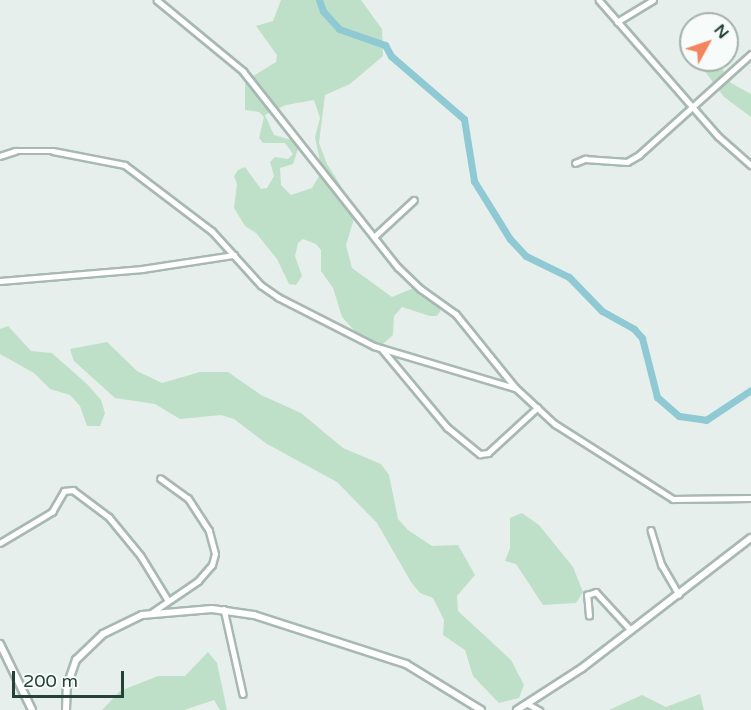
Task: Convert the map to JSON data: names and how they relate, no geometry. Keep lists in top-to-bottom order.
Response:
{
  "scale_bar": "200 m",
  "north": "top right"
}
